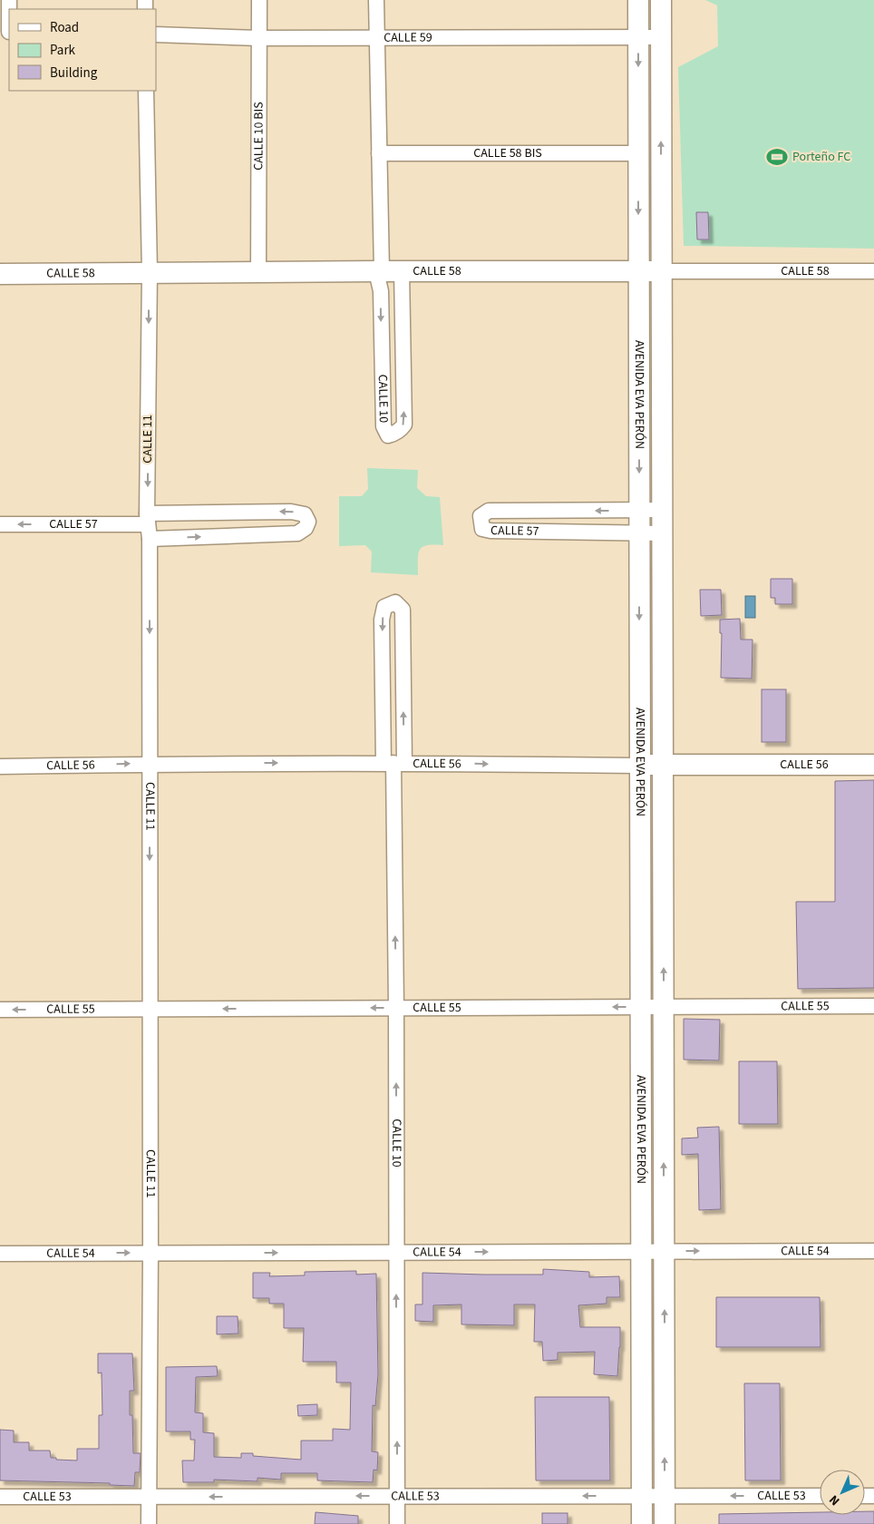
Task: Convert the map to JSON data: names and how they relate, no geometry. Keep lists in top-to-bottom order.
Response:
{
  "streets": {
    "main road": ["CALLE 58", "AVENIDA EVA PERÓN", "CALLE 56"],
    "street": [
      "CALLE 59",
      "CALLE 10 BIS",
      "CALLE 58 BIS",
      "CALLE 10",
      "CALLE 11",
      "CALLE 57",
      "CALLE 55",
      "CALLE 54",
      "CALLE 53"
    ]
  },
  "crossings": [
    ["CALLE 59", "CALLE 10 BIS"],
    ["CALLE 59", "AVENIDA EVA PERÓN"],
    ["CALLE 59", "CALLE 10"],
    ["CALLE 10 BIS", "CALLE 58"],
    ["CALLE 58 BIS", "AVENIDA EVA PERÓN"],
    ["CALLE 58 BIS", "CALLE 10"],
    ["CALLE 58", "AVENIDA EVA PERÓN"],
    ["CALLE 58", "CALLE 10"],
    ["CALLE 58", "CALLE 11"],
    ["AVENIDA EVA PERÓN", "CALLE 57"],
    ["AVENIDA EVA PERÓN", "CALLE 56"],
    ["AVENIDA EVA PERÓN", "CALLE 55"],
    ["AVENIDA EVA PERÓN", "CALLE 54"],
    ["AVENIDA EVA PERÓN", "CALLE 53"],
    ["CALLE 10", "CALLE 56"],
    ["CALLE 10", "CALLE 55"],
    ["CALLE 10", "CALLE 54"],
    ["CALLE 10", "CALLE 53"],
    ["CALLE 11", "CALLE 57"],
    ["CALLE 11", "CALLE 56"],
    ["CALLE 11", "CALLE 55"],
    ["CALLE 11", "CALLE 54"],
    ["CALLE 11", "CALLE 53"]
  ],
  "one_way": [
    "CALLE 11",
    "CALLE 56",
    "CALLE 55",
    "CALLE 54",
    "CALLE 53"
  ],
  "places": {
    "sports": ["Porteño FC"]
  },
  "legend": ["Road", "Park", "Building"],
  "north": "bottom left"
}
